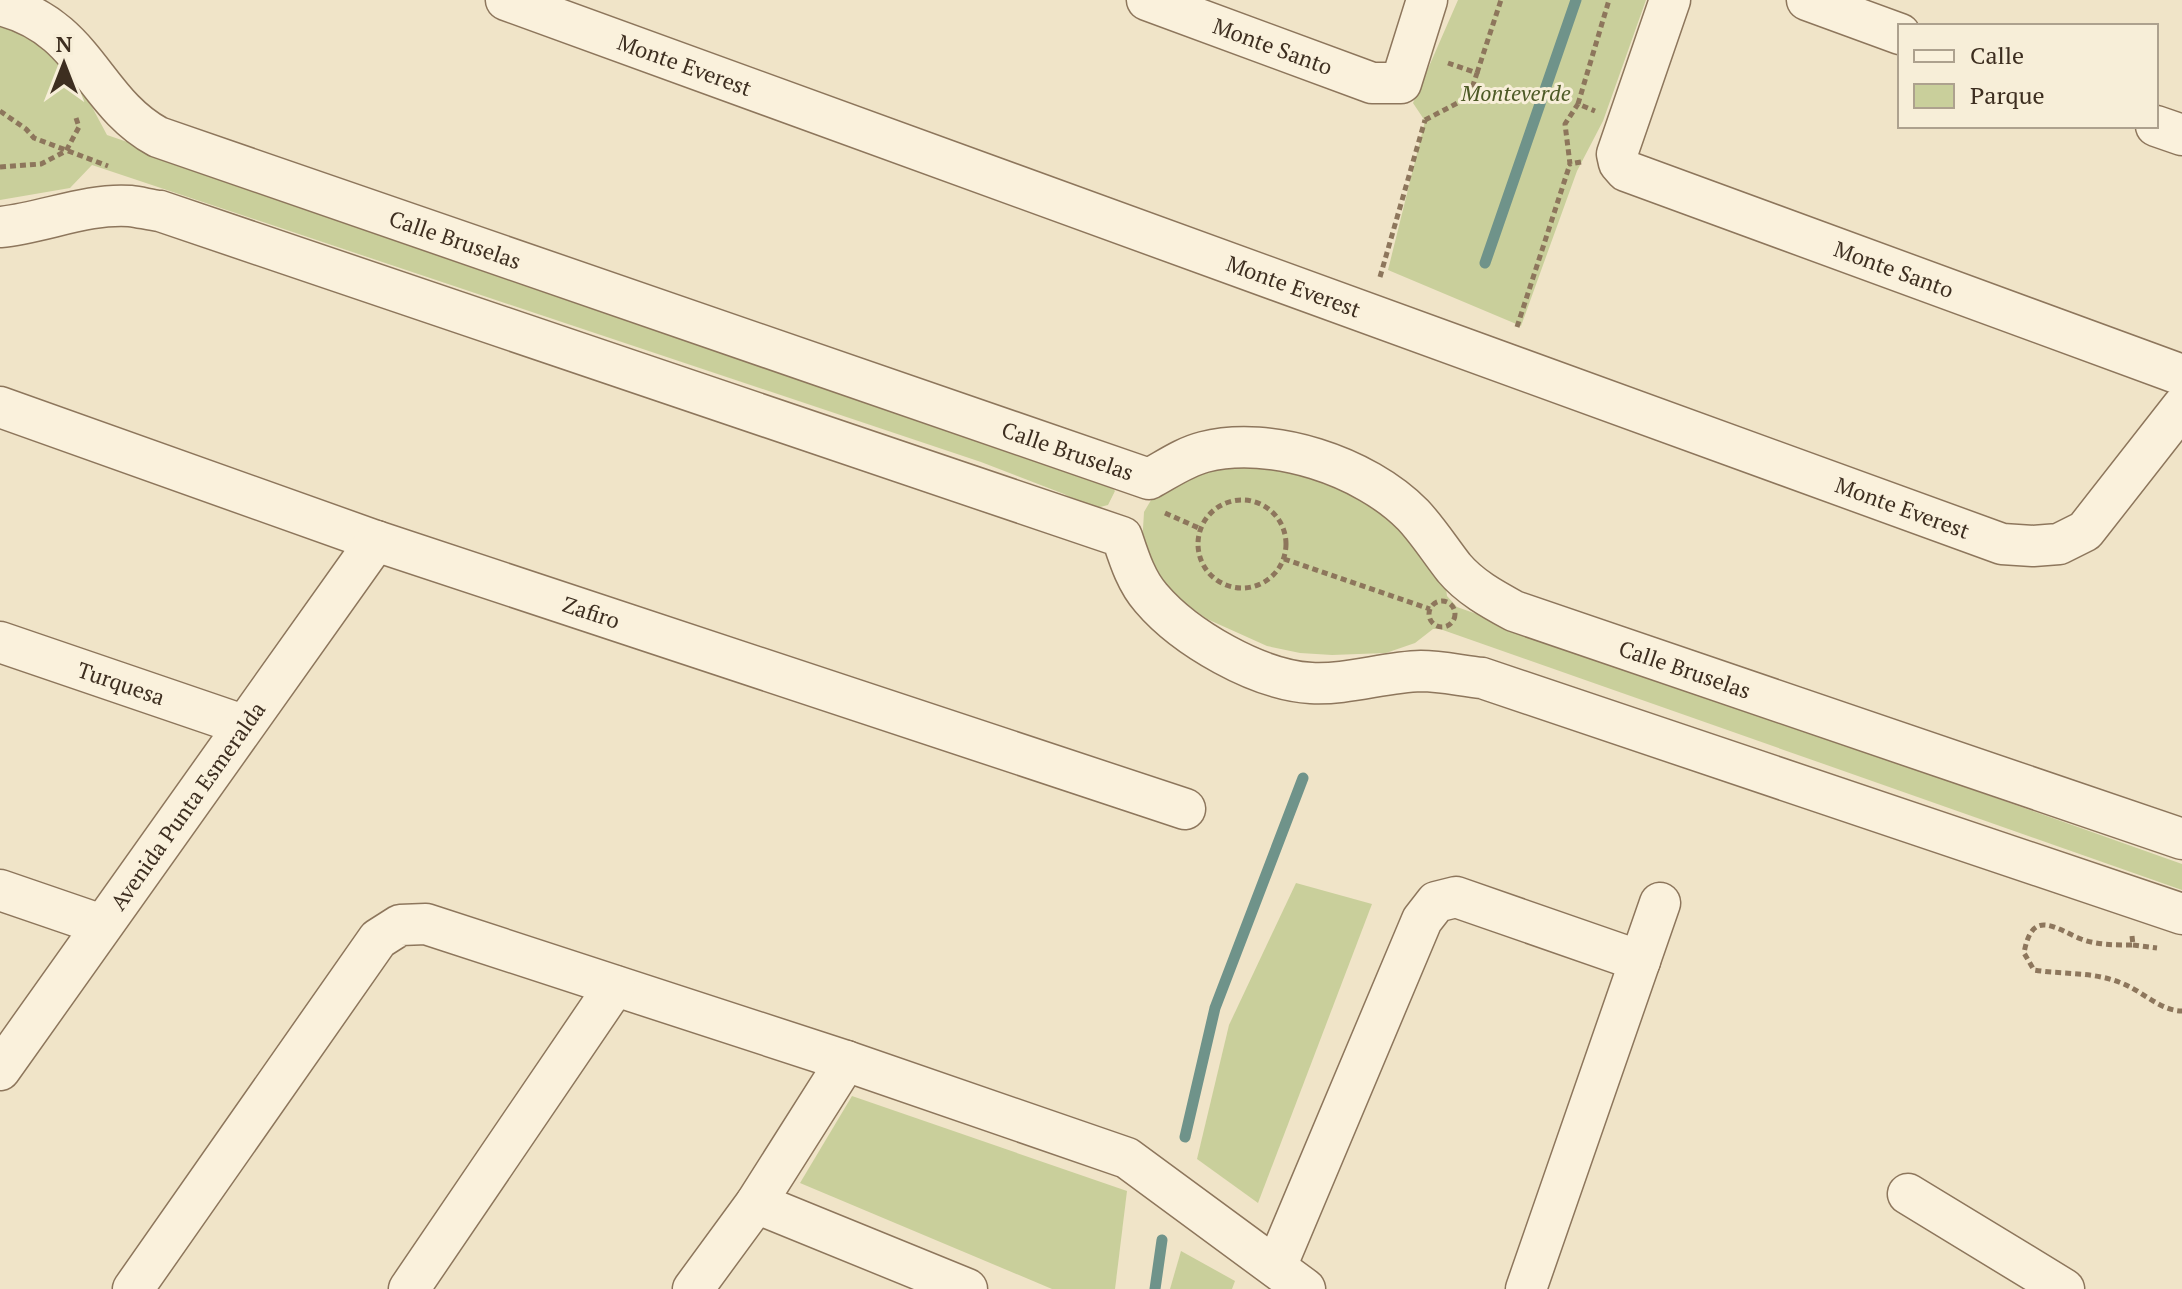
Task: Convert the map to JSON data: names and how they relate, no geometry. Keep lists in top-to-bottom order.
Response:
{
  "streets": {
    "street": [
      "Monte Santo",
      "Monte Everest",
      "Calle Bruselas",
      "Zafiro",
      "Turquesa",
      "Avenida Punta Esmeralda"
    ]
  },
  "crossings": [
    ["Zafiro", "Avenida Punta Esmeralda"],
    ["Turquesa", "Avenida Punta Esmeralda"]
  ],
  "parks": ["Monteverde"],
  "legend": ["Calle", "Parque"],
  "north": "top"
}
